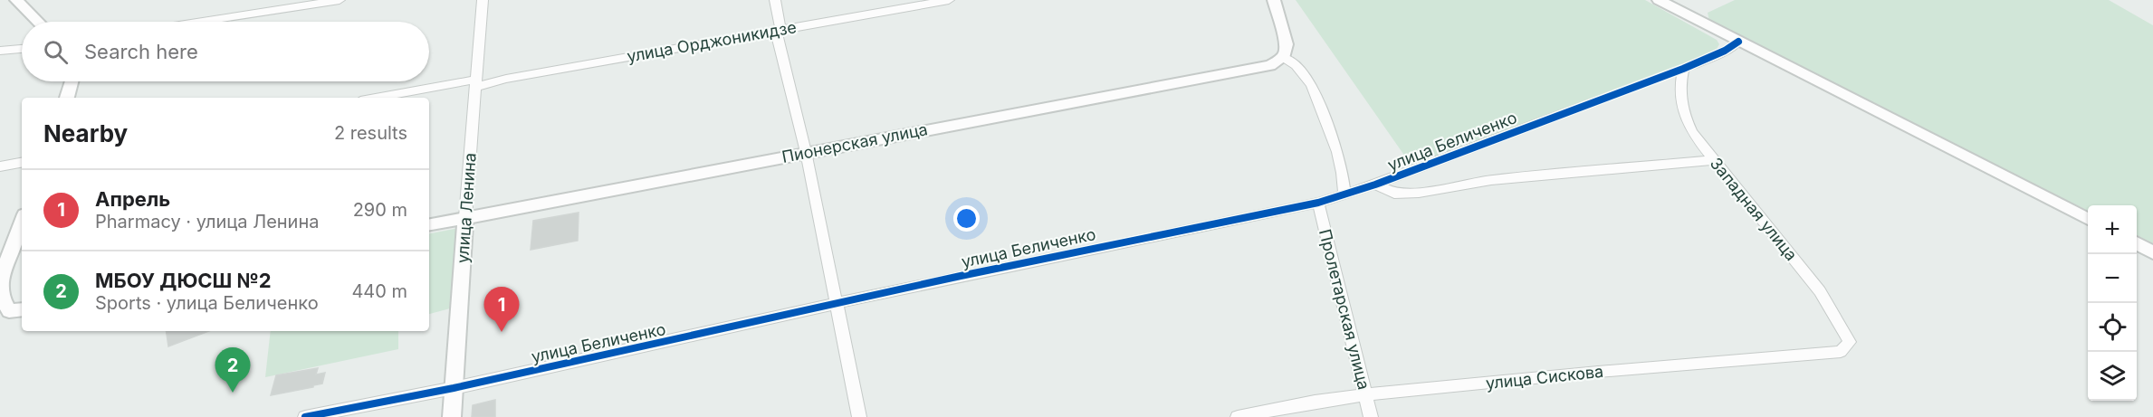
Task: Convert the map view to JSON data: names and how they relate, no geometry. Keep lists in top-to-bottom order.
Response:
{
  "streets": {
    "street": [
      "улица Орджоникидзе",
      "улица Беличенко",
      "Пионерская улица",
      "улица Ленина",
      "Западная улица",
      "Пролетарская улица",
      "улица Сискова"
    ]
  },
  "crossings": [
    ["улица Орджоникидзе", "улица Ленина"],
    ["улица Беличенко", "улица Ленина"],
    ["улица Беличенко", "Западная улица"],
    ["улица Беличенко", "Пролетарская улица"],
    ["Пионерская улица", "улица Ленина"],
    ["Западная улица", "улица Сискова"],
    ["Пролетарская улица", "улица Сискова"]
  ],
  "page": {
    "search": "Search here",
    "heading": ["Nearby", "2 results"],
    "list": [
      {
        "mark": "1",
        "name": "Апрель",
        "note": "Pharmacy · улица Ленина",
        "value": "290 m"
      },
      {
        "mark": "2",
        "name": "МБОУ ДЮСШ №2",
        "note": "Sports · улица Беличенко",
        "value": "440 m"
      }
    ],
    "map_buttons": ["+", "−"],
    "pins": ["1", "2"]
  }
}
